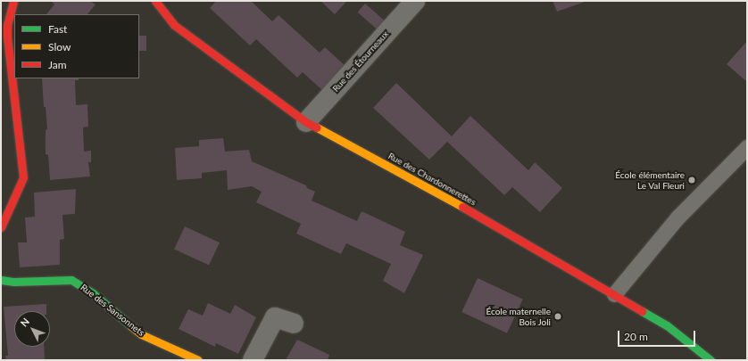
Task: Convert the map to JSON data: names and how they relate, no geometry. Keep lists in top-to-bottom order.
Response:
{
  "streets": {
    "street": ["Rue des Étourneaux", "Rue des Chardonnerettes", "Rue des Sansonnets"]
  },
  "crossings": [
    ["Rue des Étourneaux", "Rue des Chardonnerettes"]
  ],
  "places": ["École élémentaire Le Val Fleuri", "École maternelle Bois Joli"],
  "legend": ["Fast", "Slow", "Jam"],
  "scale_bar": "20 m",
  "north": "top left"
}
